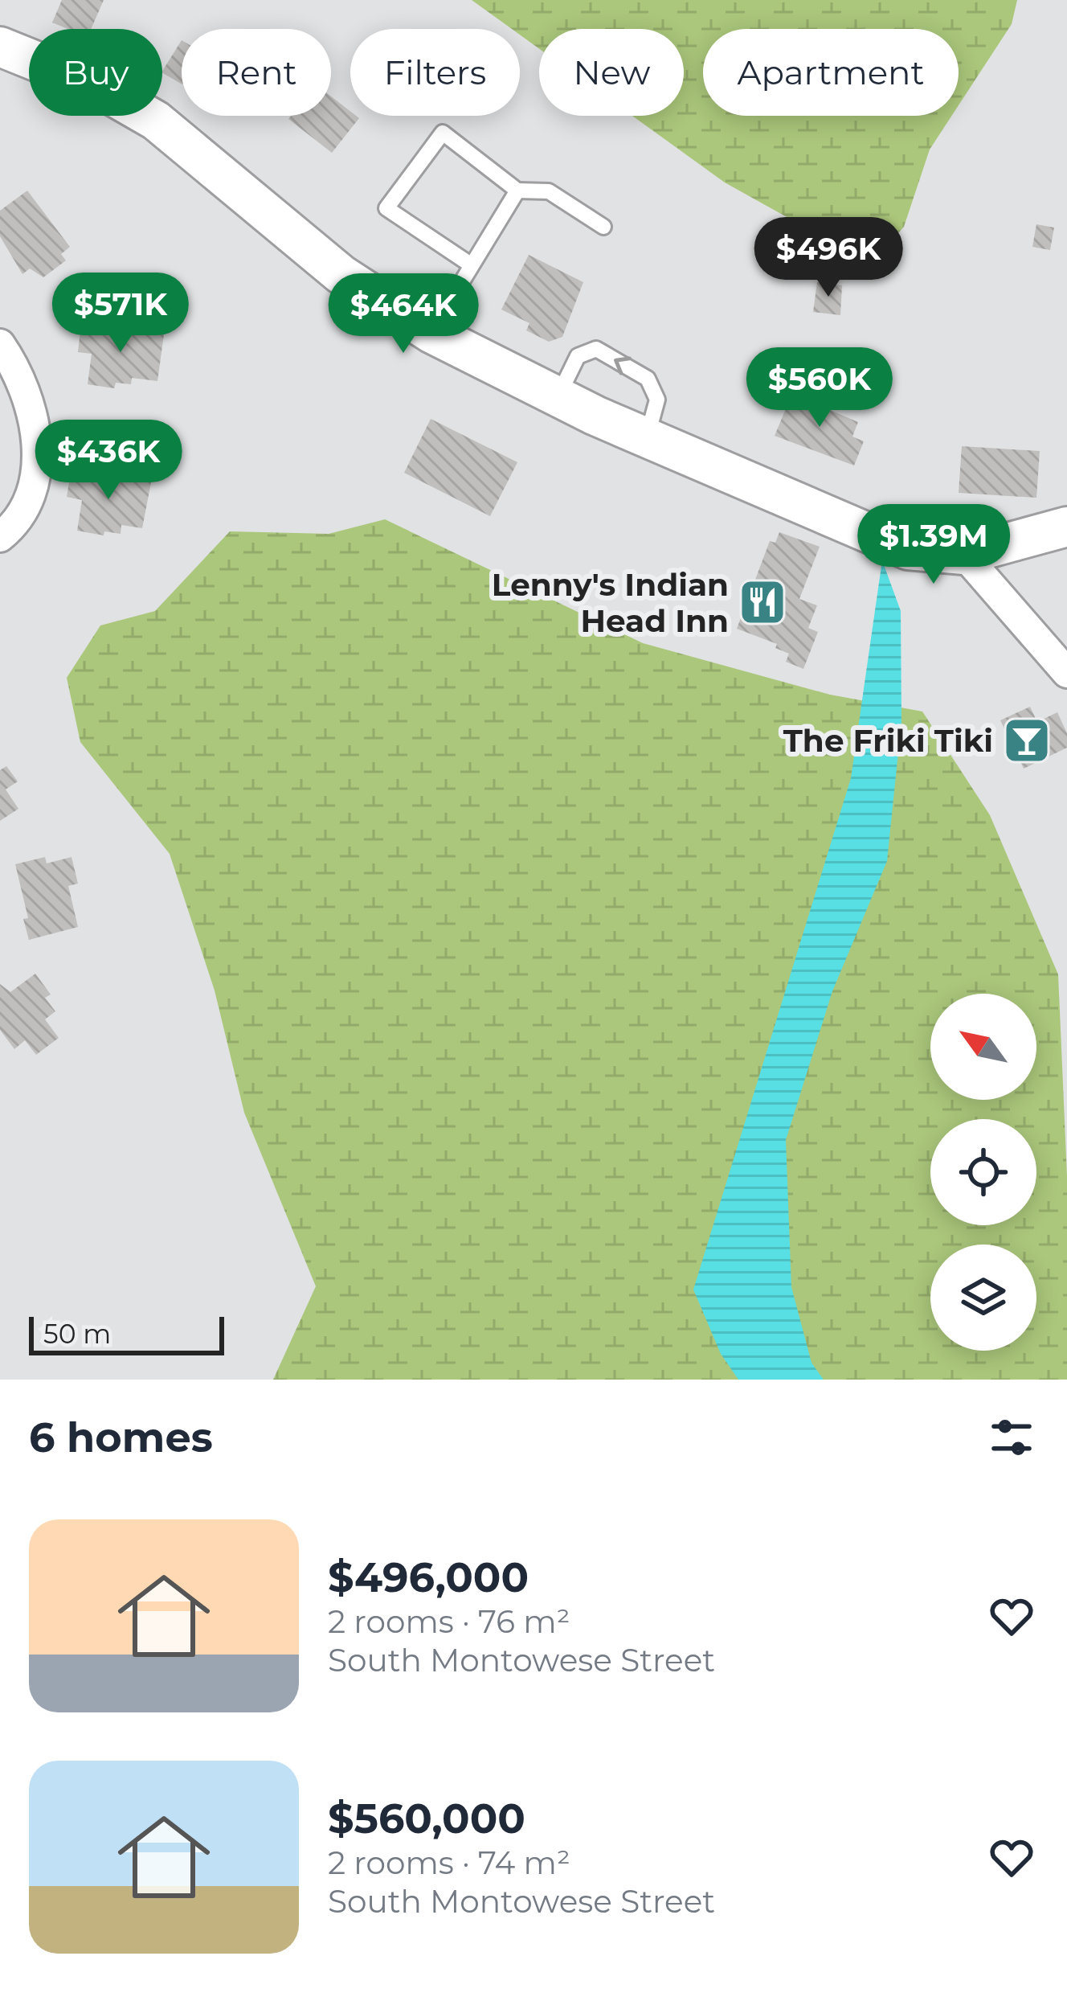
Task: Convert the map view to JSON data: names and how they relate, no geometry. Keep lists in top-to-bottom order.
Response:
{
  "places": {
    "restaurant": ["Lenny's Indian Head Inn"],
    "bar": ["The Friki Tiki"]
  },
  "scale_bar": "50 m",
  "north": "top left",
  "page": {
    "chip": [
      "Buy",
      "Rent",
      "Filters",
      "New",
      "Apartment"
    ],
    "price": [
      "$496K",
      "$571K",
      "$464K",
      "$560K",
      "$436K",
      "$1.39M"
    ],
    "scale": "50 m",
    "heading": "6 homes",
    "list": [
      {
        "name": "$496,000",
        "note": "2 rooms · 76 m² · South Montowese Street"
      },
      {
        "name": "$560,000",
        "note": "2 rooms · 74 m² · South Montowese Street"
      }
    ]
  }
}
